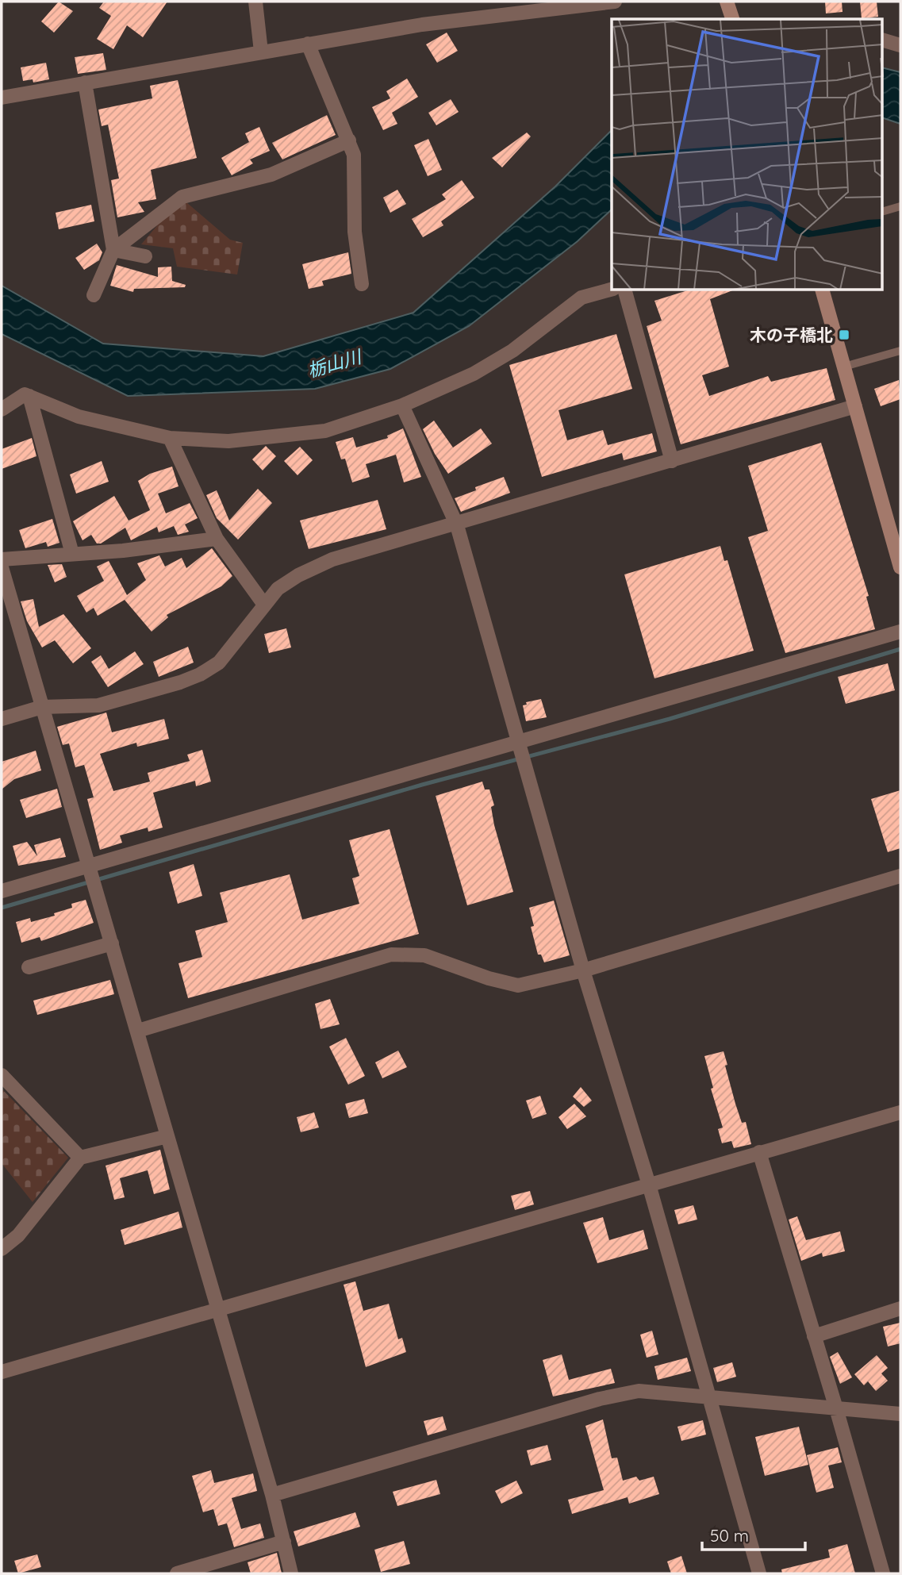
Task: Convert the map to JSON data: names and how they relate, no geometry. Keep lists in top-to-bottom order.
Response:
{
  "water": ["栃山川"],
  "places": {
    "transit": ["木の子橋北"]
  },
  "scale_bar": "50 m"
}
